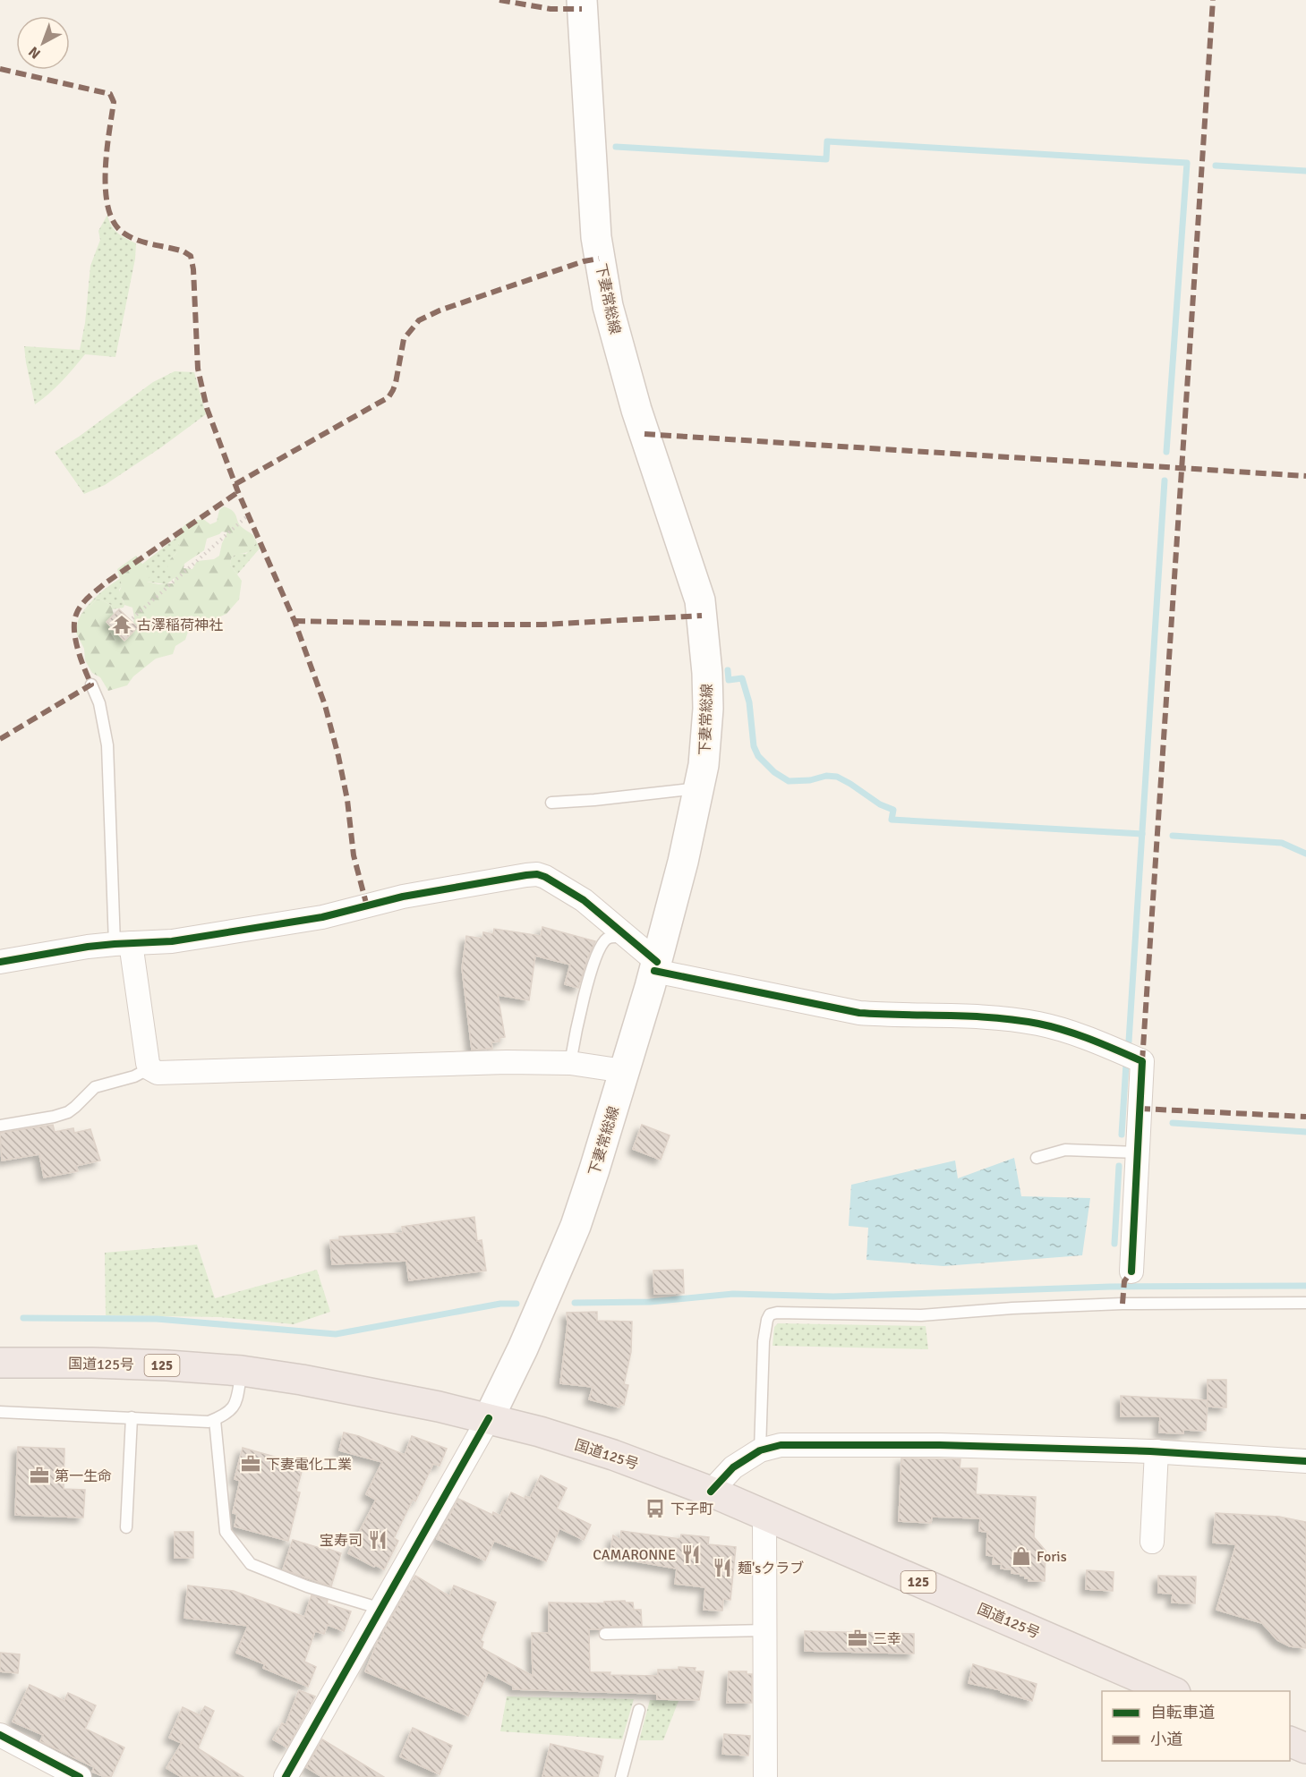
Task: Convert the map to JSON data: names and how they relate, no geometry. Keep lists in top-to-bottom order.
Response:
{
  "streets": {
    "highway": ["国道125号", "125"],
    "main road": ["下妻常総線"]
  },
  "crossings": [
    ["下妻常総線", "国道125号"]
  ],
  "places": {
    "temple": ["古澤稲荷神社"],
    "office": ["下妻電化工業", "第一生命", "三幸"],
    "bus stop": ["下子町"],
    "restaurant": ["宝寿司", "CAMARONNE", "麺'sクラブ"],
    "shop": ["Foris"]
  },
  "legend": ["自転車道", "小道"],
  "north": "bottom left"
}
